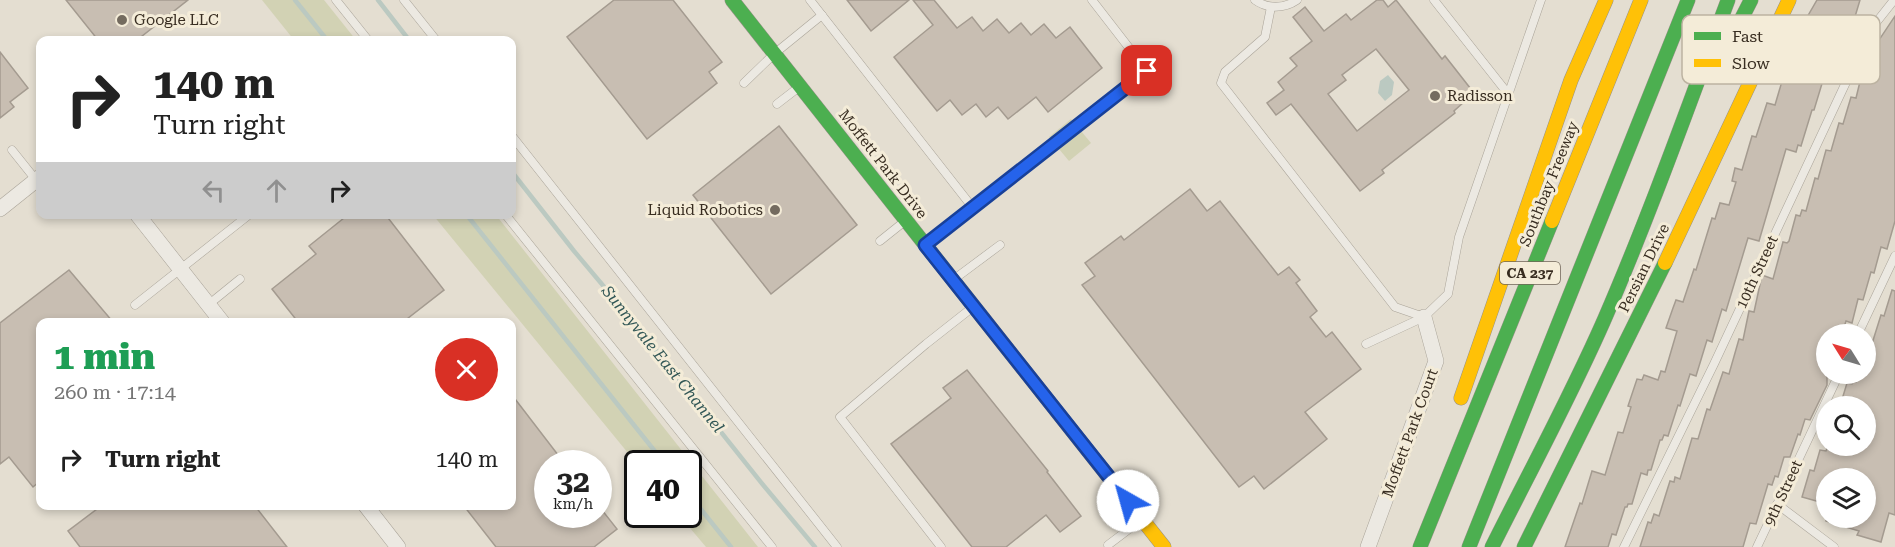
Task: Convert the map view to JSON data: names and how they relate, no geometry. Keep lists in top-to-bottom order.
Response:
{
  "streets": {
    "main road": [
      "Moffett Park Drive",
      "Southbay Freeway",
      "Persian Drive",
      "CA 237"
    ],
    "street": ["Moffett Park Court"],
    "lane": ["10th Street", "9th Street"]
  },
  "water": ["Sunnyvale East Channel"],
  "places": ["Google LLC", "Radisson", "Liquid Robotics"],
  "legend": ["Fast", "Slow"],
  "north": "top left",
  "page": {
    "turn": ["140 m", "Turn right"],
    "heading": ["1 min", "260 m · 17:14"],
    "list": [
      {
        "name": "Turn right",
        "value": "140 m"
      }
    ],
    "speed": "32 km/h",
    "limit": "40"
  }
}
